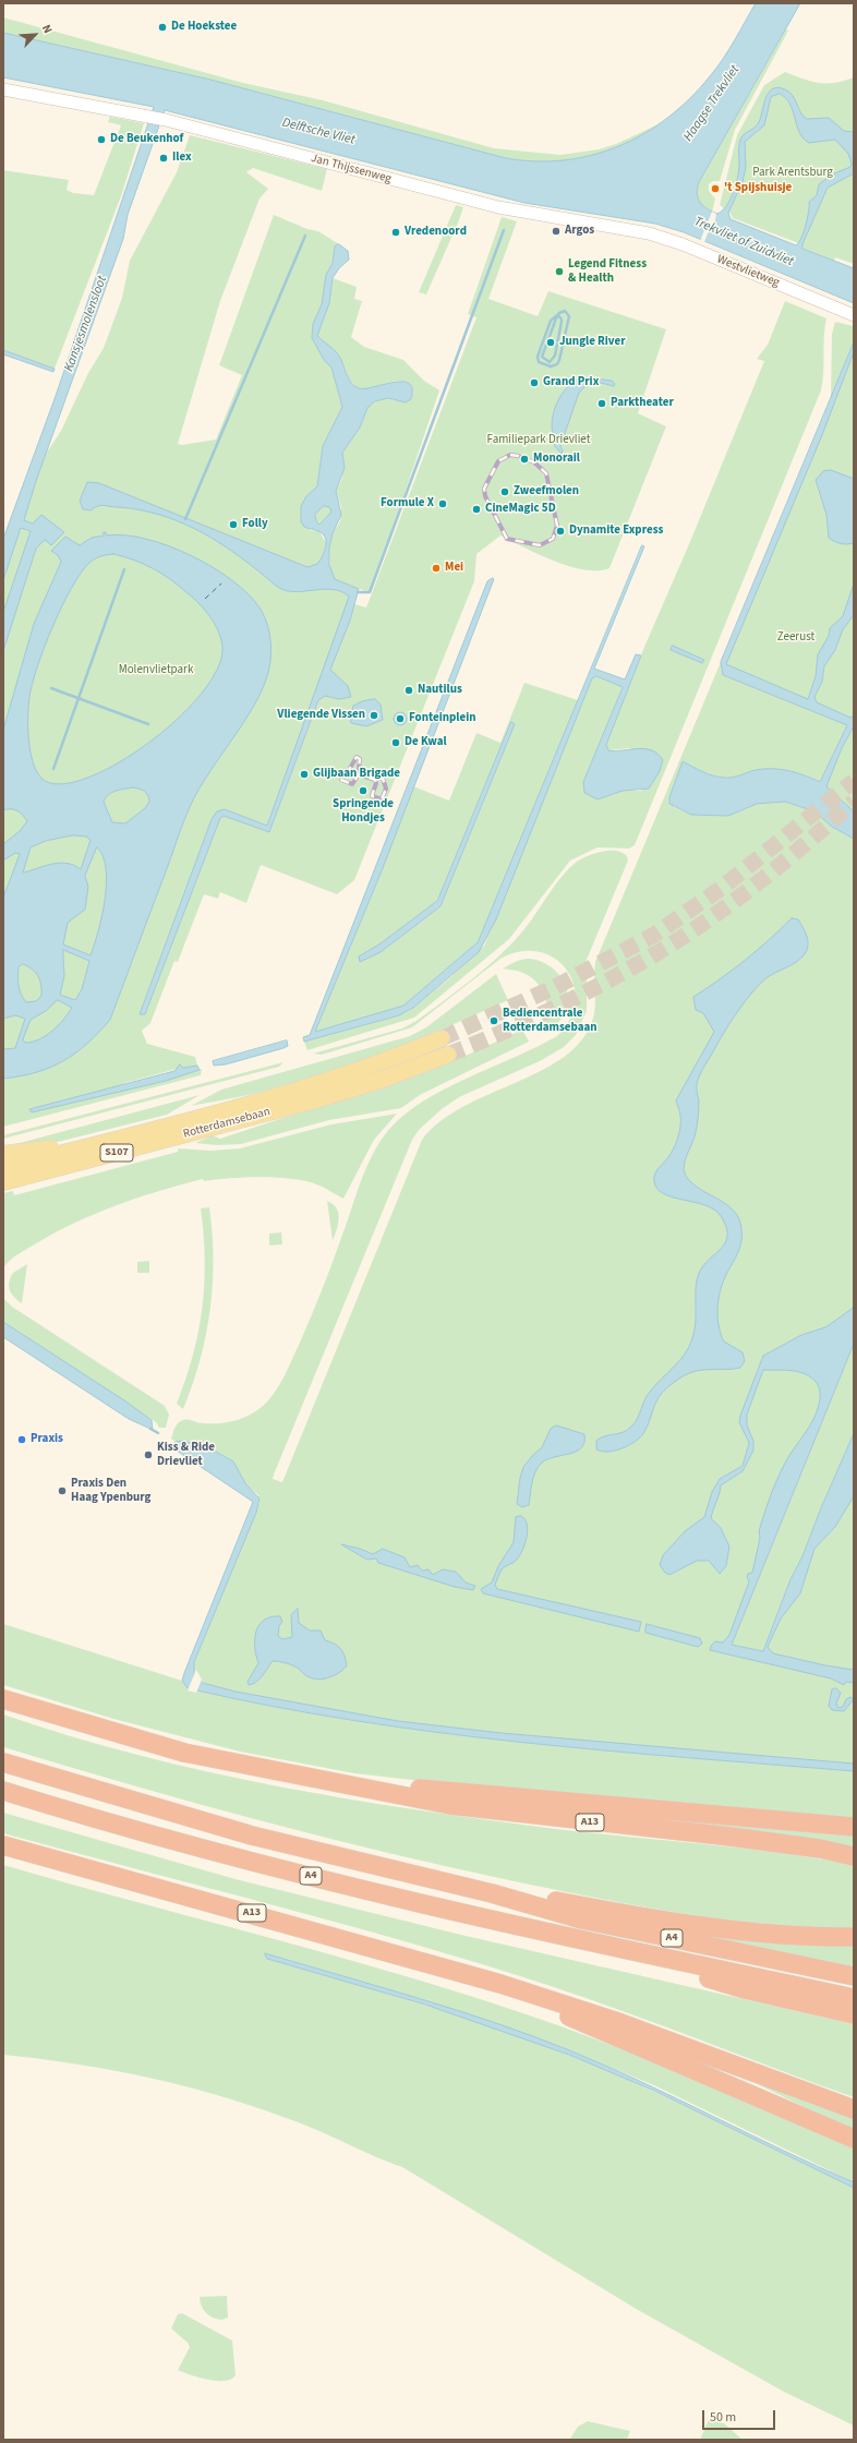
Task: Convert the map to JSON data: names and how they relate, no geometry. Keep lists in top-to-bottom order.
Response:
{
  "streets": {
    "highway": ["A13", "A4"],
    "main road": ["Rotterdamsebaan", "S107"],
    "street": ["Jan Thijssenweg", "Westvlietweg"]
  },
  "crossings": [
    ["Jan Thijssenweg", "Westvlietweg"],
    ["Rotterdamsebaan", "S107"]
  ],
  "water": [
    "Haagse Trekvliet",
    "Delftsche Vliet",
    "Trekvliet of Zuidvliet",
    "Kansjesmolensloot"
  ],
  "parks": [
    "Park Arentsburg",
    "Familiepark Drievliet",
    "Zeerust",
    "Molenvlietpark"
  ],
  "places": [
    "De Hoekstee",
    "De Beukenhof",
    "Ilex",
    "'t Spijshuisje",
    "Argos",
    "Vredenoord",
    "Legend Fitness & Health",
    "Jungle River",
    "Grand Prix",
    "Parktheater",
    "Monorail",
    "Zweefmolen",
    "Formule X",
    "CineMagic 5D",
    "Folly",
    "Dynamite Express",
    "Mei",
    "Nautilus",
    "Vliegende Vissen",
    "Fonteinplein",
    "De Kwal",
    "Glijbaan Brigade",
    "Springende Hondjes",
    "Bediencentrale Rotterdamsebaan",
    "Praxis",
    "Kiss & Ride Drievliet",
    "Praxis Den Haag Ypenburg"
  ],
  "scale_bar": "50 m",
  "north": "top right"
}
